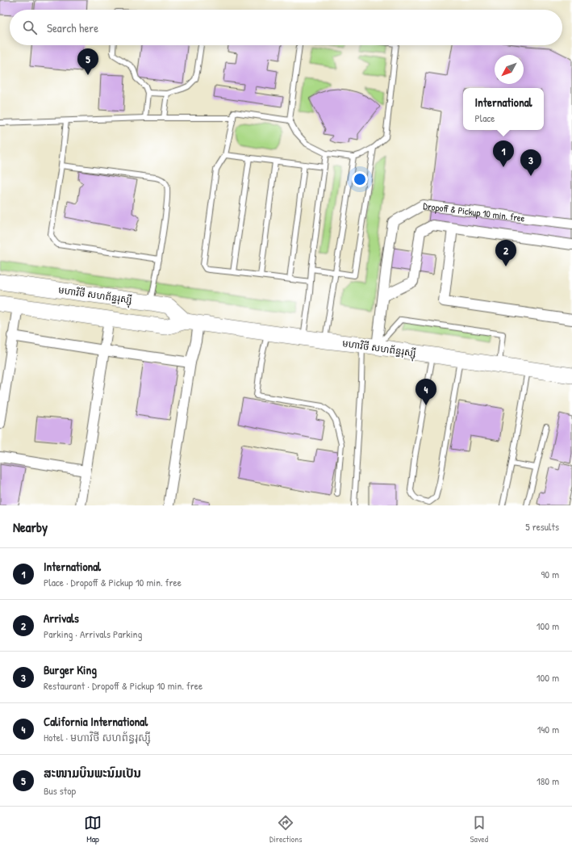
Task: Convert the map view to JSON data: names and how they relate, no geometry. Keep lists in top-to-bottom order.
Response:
{
  "streets": {
    "highway": ["មហាវិថី សហព័ន្ធរុស្ស៊ី"],
    "street": ["Dropoff & Pickup 10 min. free"]
  },
  "north": "bottom left",
  "page": {
    "search": "Search here",
    "pins": [
      "5",
      "1",
      "3",
      "2",
      "4"
    ],
    "popup": ["International", "Place"],
    "heading": ["Nearby", "5 results"],
    "list": [
      {
        "mark": "1",
        "name": "International",
        "note": "Place · Dropoff & Pickup 10 min. free",
        "value": "90 m"
      },
      {
        "mark": "2",
        "name": "Arrivals",
        "note": "Parking · Arrivals Parking",
        "value": "100 m"
      },
      {
        "mark": "3",
        "name": "Burger King",
        "note": "Restaurant · Dropoff & Pickup 10 min. free",
        "value": "100 m"
      },
      {
        "mark": "4",
        "name": "California International",
        "note": "Hotel · មហាវិថី សហព័ន្ធរុស្ស៊ី",
        "value": "140 m"
      },
      {
        "mark": "5",
        "name": "ສະໜາມບິນພະນົມເປັນ",
        "note": "Bus stop",
        "value": "180 m"
      }
    ],
    "nav": ["Map", "Directions", "Saved"]
  }
}
